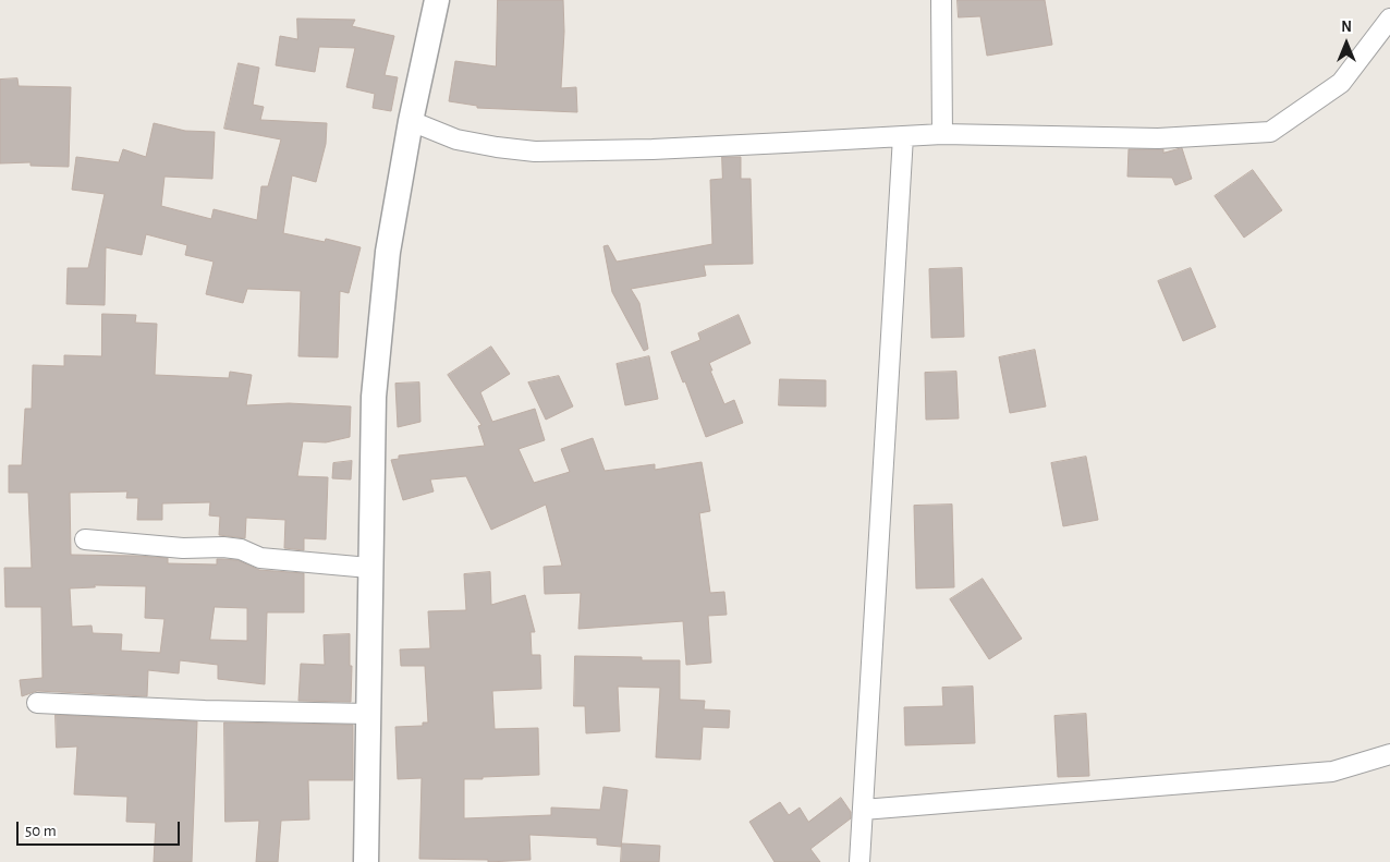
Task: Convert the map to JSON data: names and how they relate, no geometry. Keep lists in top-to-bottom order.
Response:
{
  "scale_bar": "50 m",
  "north": "top"
}
